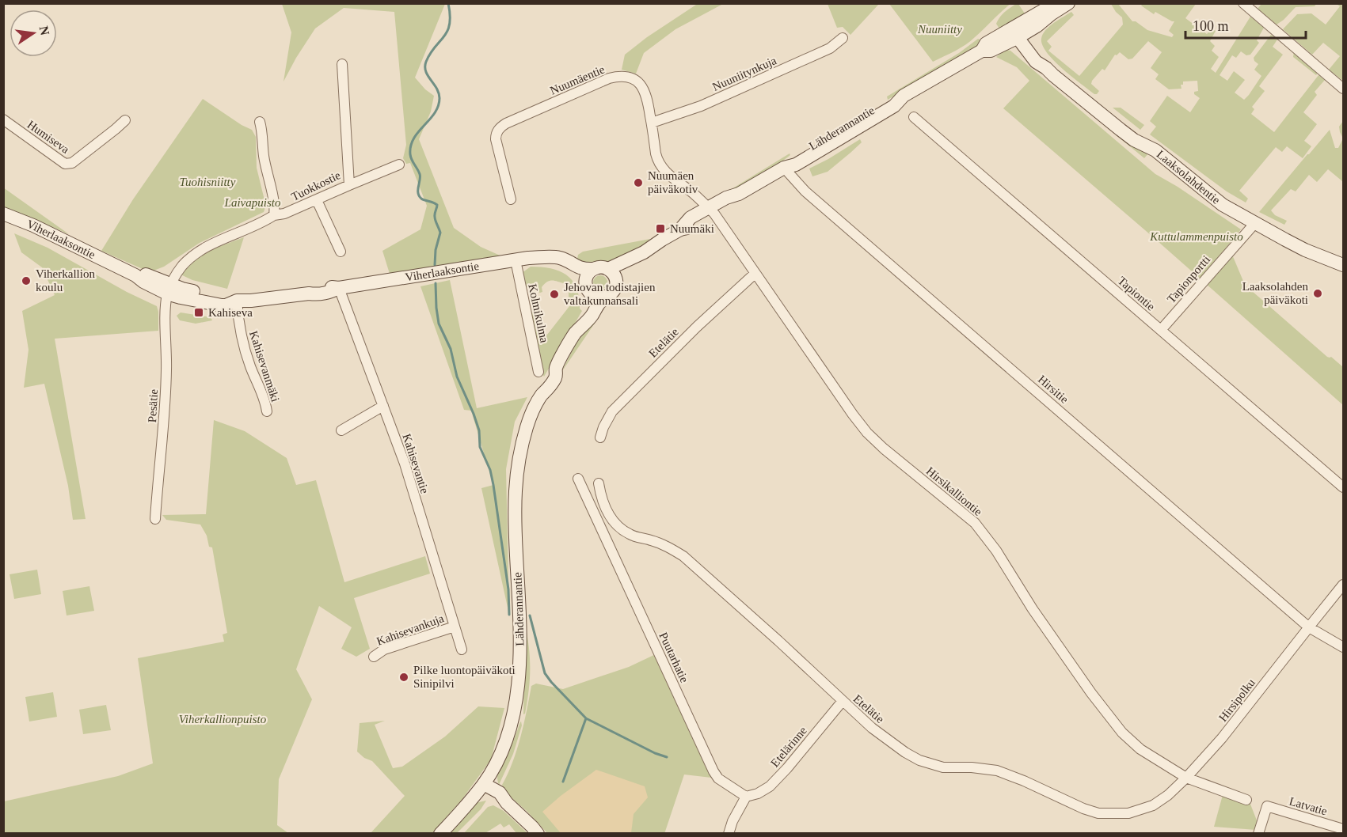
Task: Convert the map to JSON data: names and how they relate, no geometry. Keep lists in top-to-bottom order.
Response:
{
  "streets": {
    "main road": ["Lähderannantie", "Laaksolahdentie", "Viherlaaksontie"],
    "street": [
      "Nuuniitynkuja",
      "Nuumäentie",
      "Humiseva",
      "Tuokkostie",
      "Tapionportti",
      "Tapiontie",
      "Kolmikulma",
      "Etelätie",
      "Kahisevanmäki",
      "Hirsitie",
      "Pesätie",
      "Kahisevantie",
      "Hirsikalliontie",
      "Kahisevankuja",
      "Puutarhatie",
      "Hirsipolku",
      "Etelärinne",
      "Latvatie"
    ]
  },
  "crossings": [
    ["Nuuniitynkuja", "Nuumäentie"],
    ["Nuumäentie", "Lähderannantie"],
    ["Nuumäentie", "Hirsikalliontie"],
    ["Lähderannantie", "Laaksolahdentie"],
    ["Lähderannantie", "Viherlaaksontie"],
    ["Lähderannantie", "Hirsitie"],
    ["Lähderannantie", "Hirsikalliontie"],
    ["Laaksolahdentie", "Tapionportti"],
    ["Tuokkostie", "Viherlaaksontie"],
    ["Tuokkostie", "Pesätie"],
    ["Viherlaaksontie", "Kolmikulma"],
    ["Viherlaaksontie", "Kahisevanmäki"],
    ["Viherlaaksontie", "Pesätie"],
    ["Viherlaaksontie", "Kahisevantie"],
    ["Tapionportti", "Tapiontie"],
    ["Etelätie", "Hirsikalliontie"],
    ["Etelätie", "Hirsipolku"],
    ["Etelätie", "Etelärinne"],
    ["Hirsitie", "Hirsipolku"],
    ["Kahisevantie", "Kahisevankuja"],
    ["Hirsikalliontie", "Hirsipolku"],
    ["Puutarhatie", "Etelärinne"]
  ],
  "parks": [
    "Nuuniitty",
    "Tuohisniitty",
    "Laivapuisto",
    "Kuttulammenpuisto",
    "Viherkallionpuisto"
  ],
  "places": {
    "other": [
      "Nuumäen päiväkotiv",
      "Viherkallion koulu",
      "Laaksolahden päiväkoti",
      "Jehovan todistajien valtakunnansali",
      "Pilke luontopäiväkoti Sinipilvi"
    ],
    "transit": ["Nuumäki", "Kahiseva"]
  },
  "scale_bar": "100 m",
  "north": "right"
}
